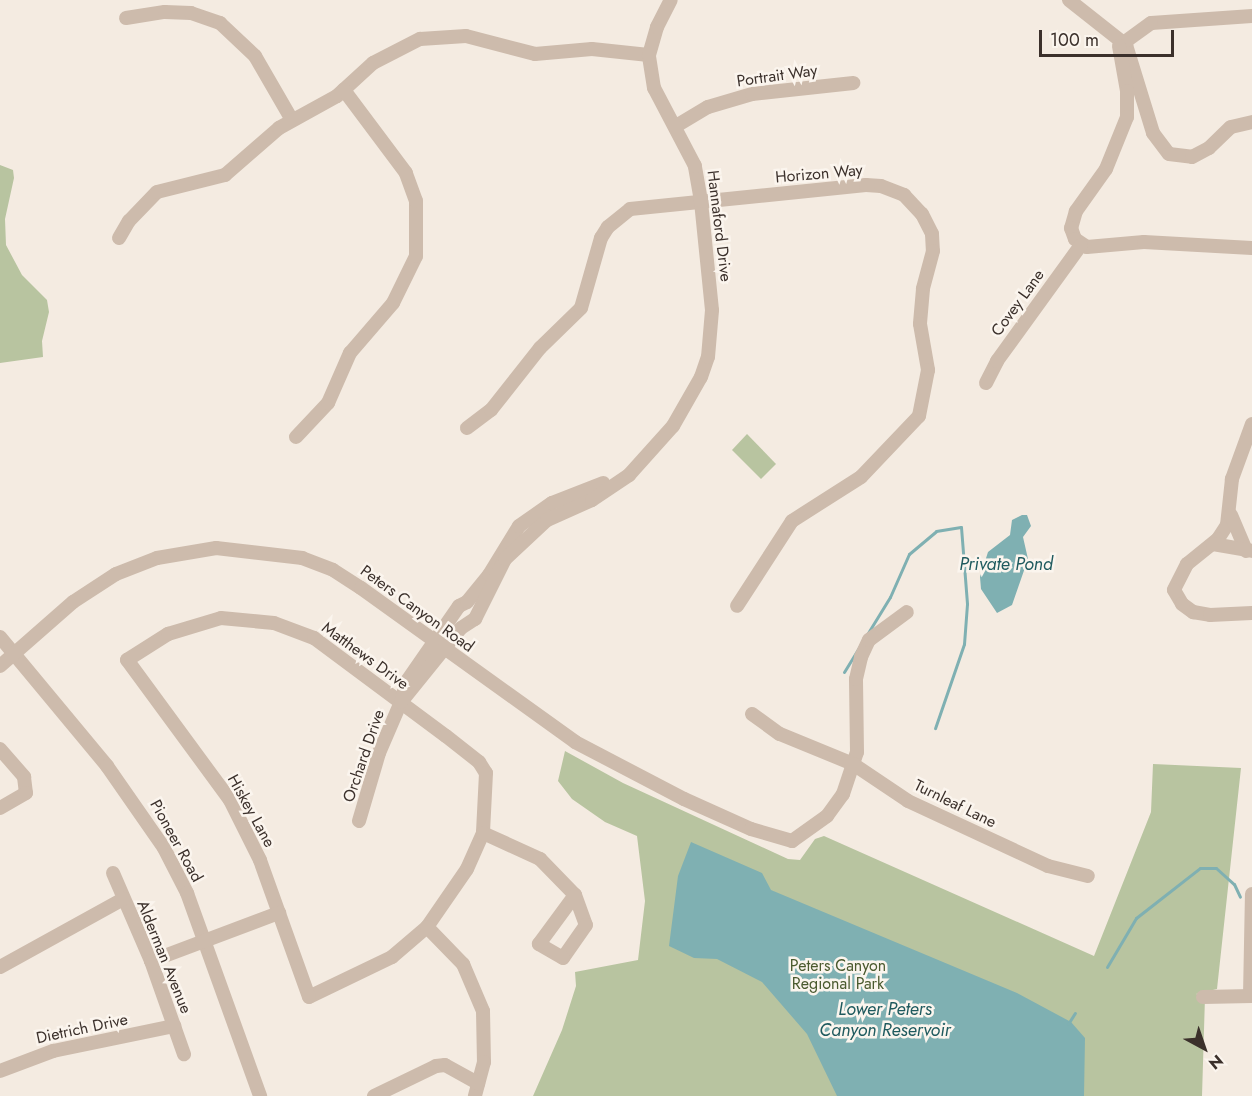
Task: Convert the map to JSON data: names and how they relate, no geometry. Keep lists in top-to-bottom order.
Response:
{
  "streets": {
    "street": [
      "Portrait Way",
      "Horizon Way",
      "Hannaford Drive",
      "Covey Lane",
      "Peters Canyon Road",
      "Matthews Drive",
      "Orchard Drive",
      "Turnleaf Lane",
      "Hiskey Lane",
      "Pioneer Road",
      "Alderman Avenue",
      "Dietrich Drive"
    ]
  },
  "crossings": [
    ["Portrait Way", "Hannaford Drive"],
    ["Horizon Way", "Hannaford Drive"],
    ["Hannaford Drive", "Peters Canyon Road"],
    ["Hannaford Drive", "Orchard Drive"],
    ["Peters Canyon Road", "Orchard Drive"],
    ["Peters Canyon Road", "Turnleaf Lane"],
    ["Peters Canyon Road", "Pioneer Road"],
    ["Matthews Drive", "Orchard Drive"],
    ["Matthews Drive", "Hiskey Lane"],
    ["Alderman Avenue", "Dietrich Drive"]
  ],
  "water": ["Private Pond", "Lower Peters Canyon Reservoir"],
  "parks": ["Peters Canyon Regional Park"],
  "scale_bar": "100 m",
  "north": "bottom right"
}
